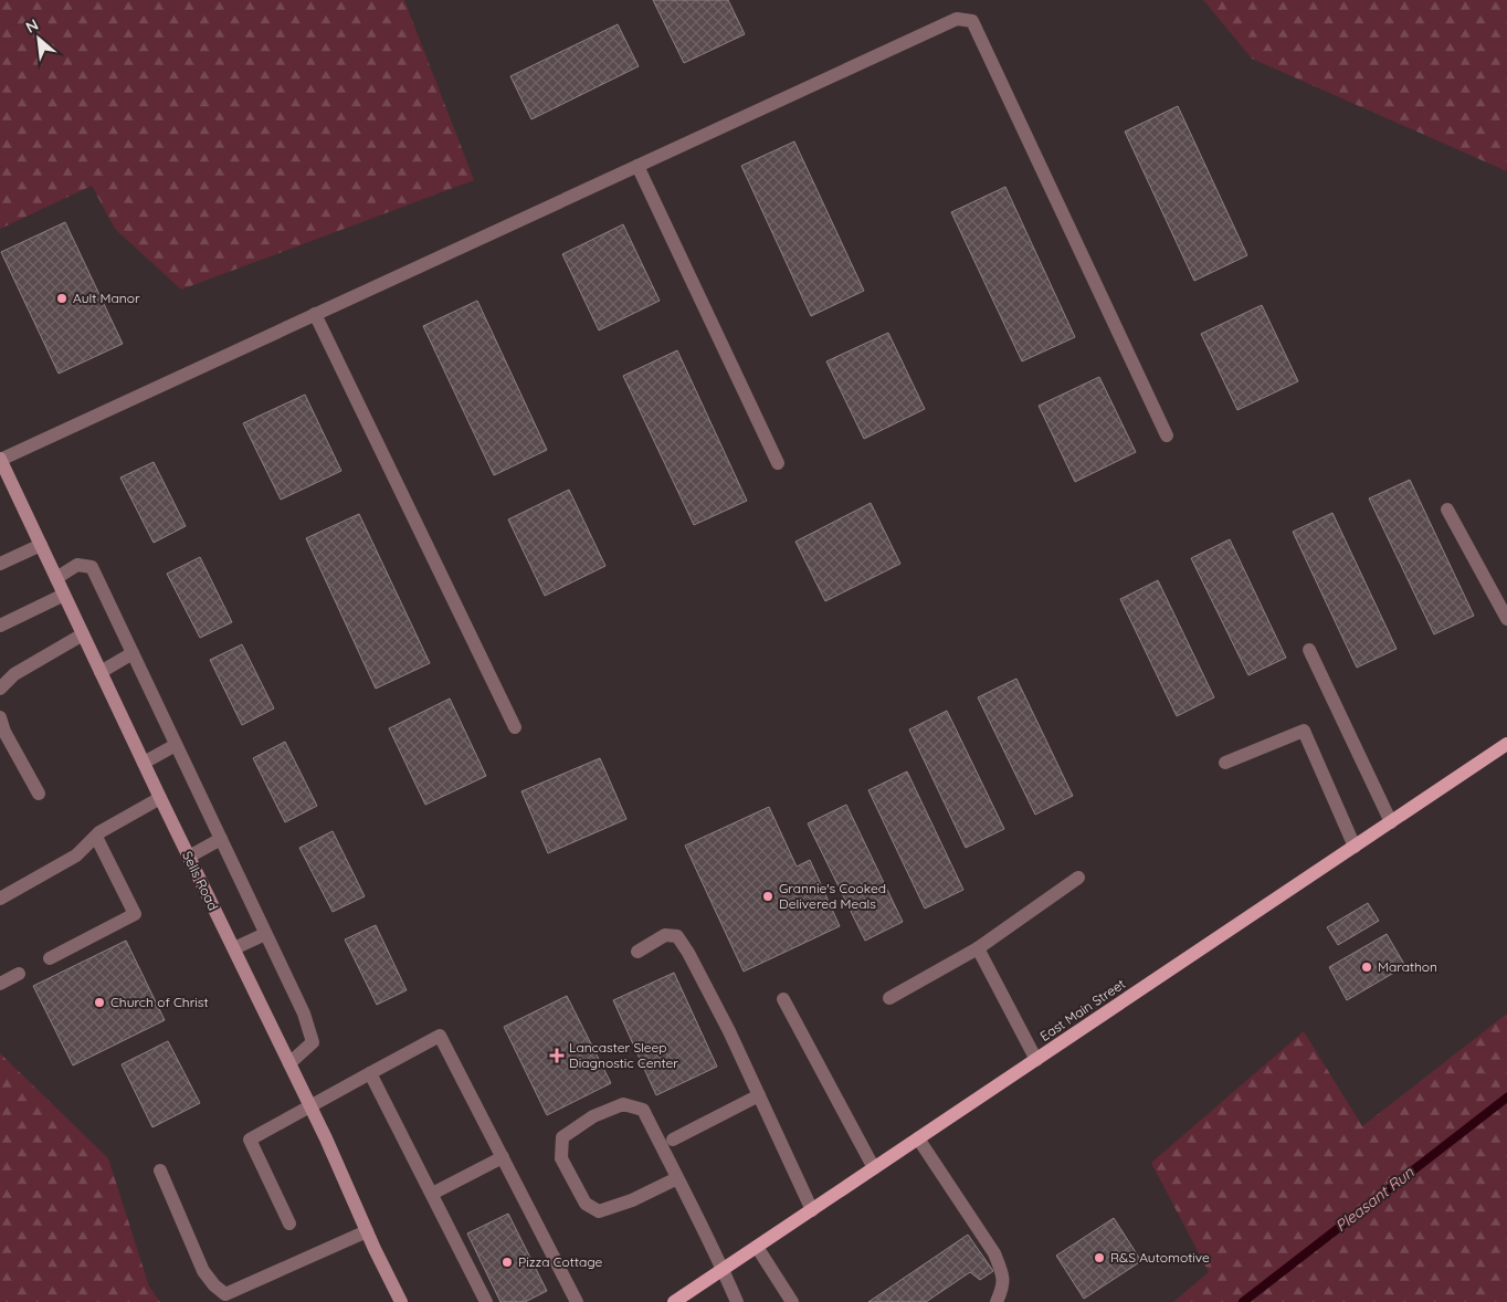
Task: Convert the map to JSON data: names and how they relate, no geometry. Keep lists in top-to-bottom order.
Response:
{
  "streets": {
    "main road": ["East Main Street"],
    "street": ["Sells Road"]
  },
  "water": ["Pleasant Run"],
  "places": {
    "other": [
      "Ault Manor",
      "Grannie's Cooked Delivered Meals",
      "Marathon",
      "Church of Christ",
      "R&S Automotive",
      "Pizza Cottage"
    ],
    "health": ["Lancaster Sleep Diagnostic Center"]
  },
  "north": "top left"
}
